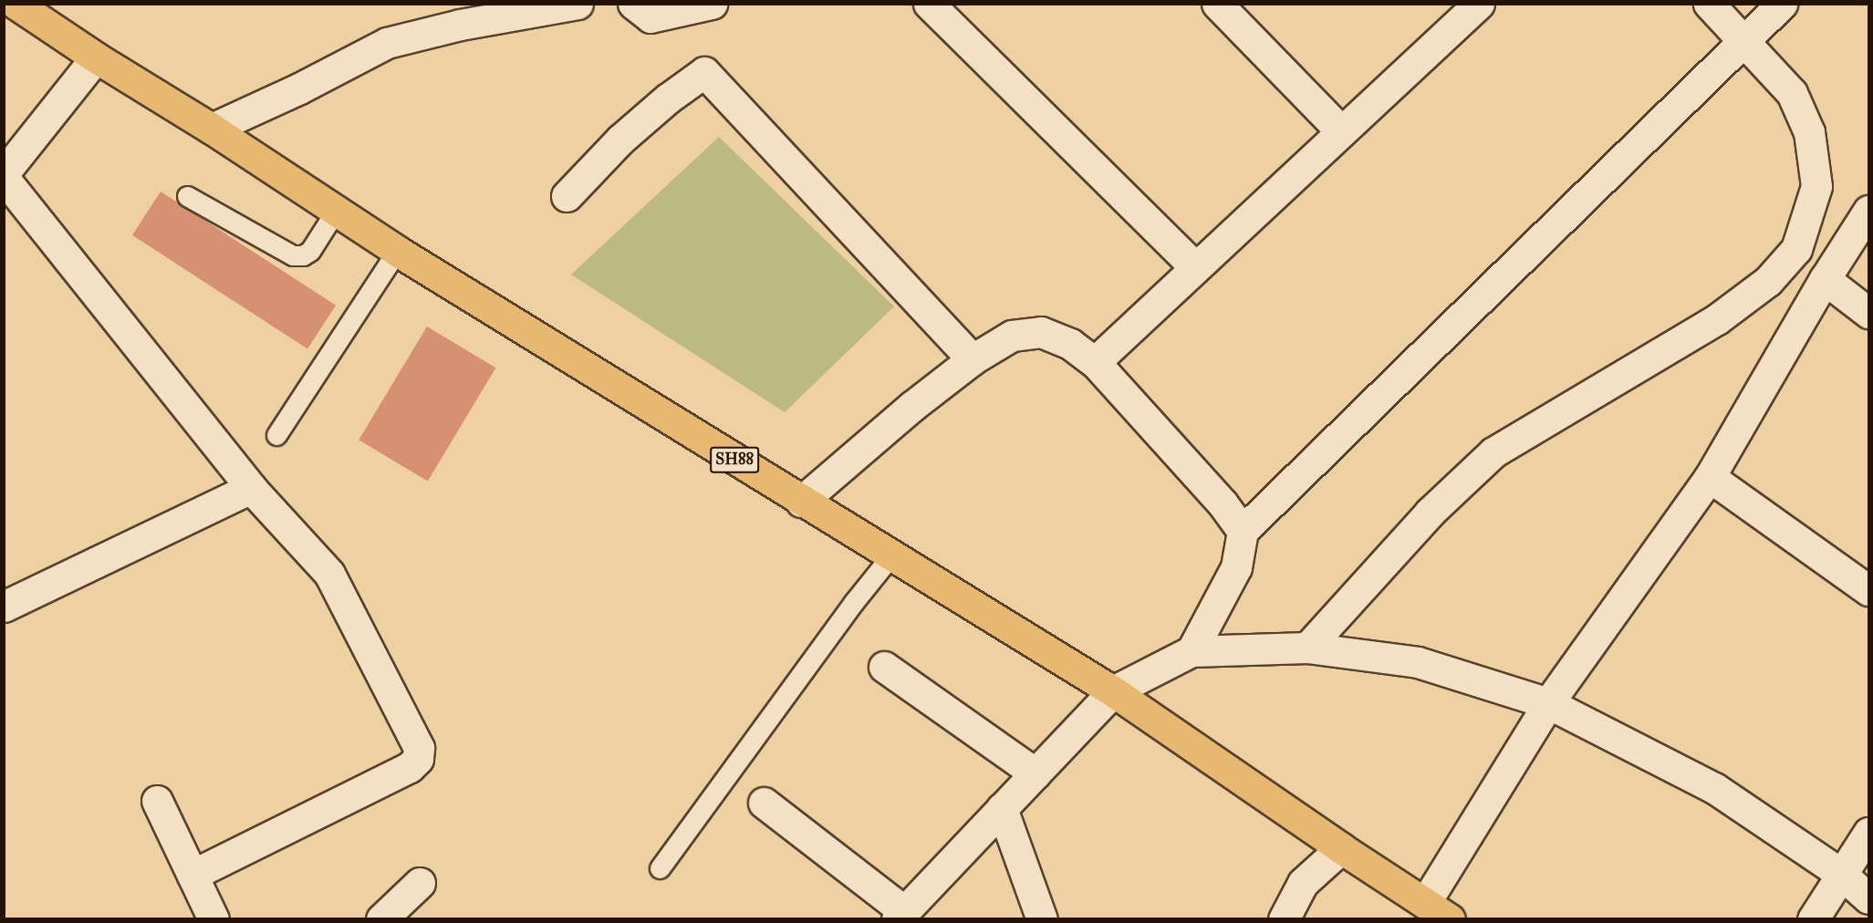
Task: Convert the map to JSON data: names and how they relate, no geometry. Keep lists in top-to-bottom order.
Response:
{
  "streets": {
    "main road": ["SH88"]
  }
}
